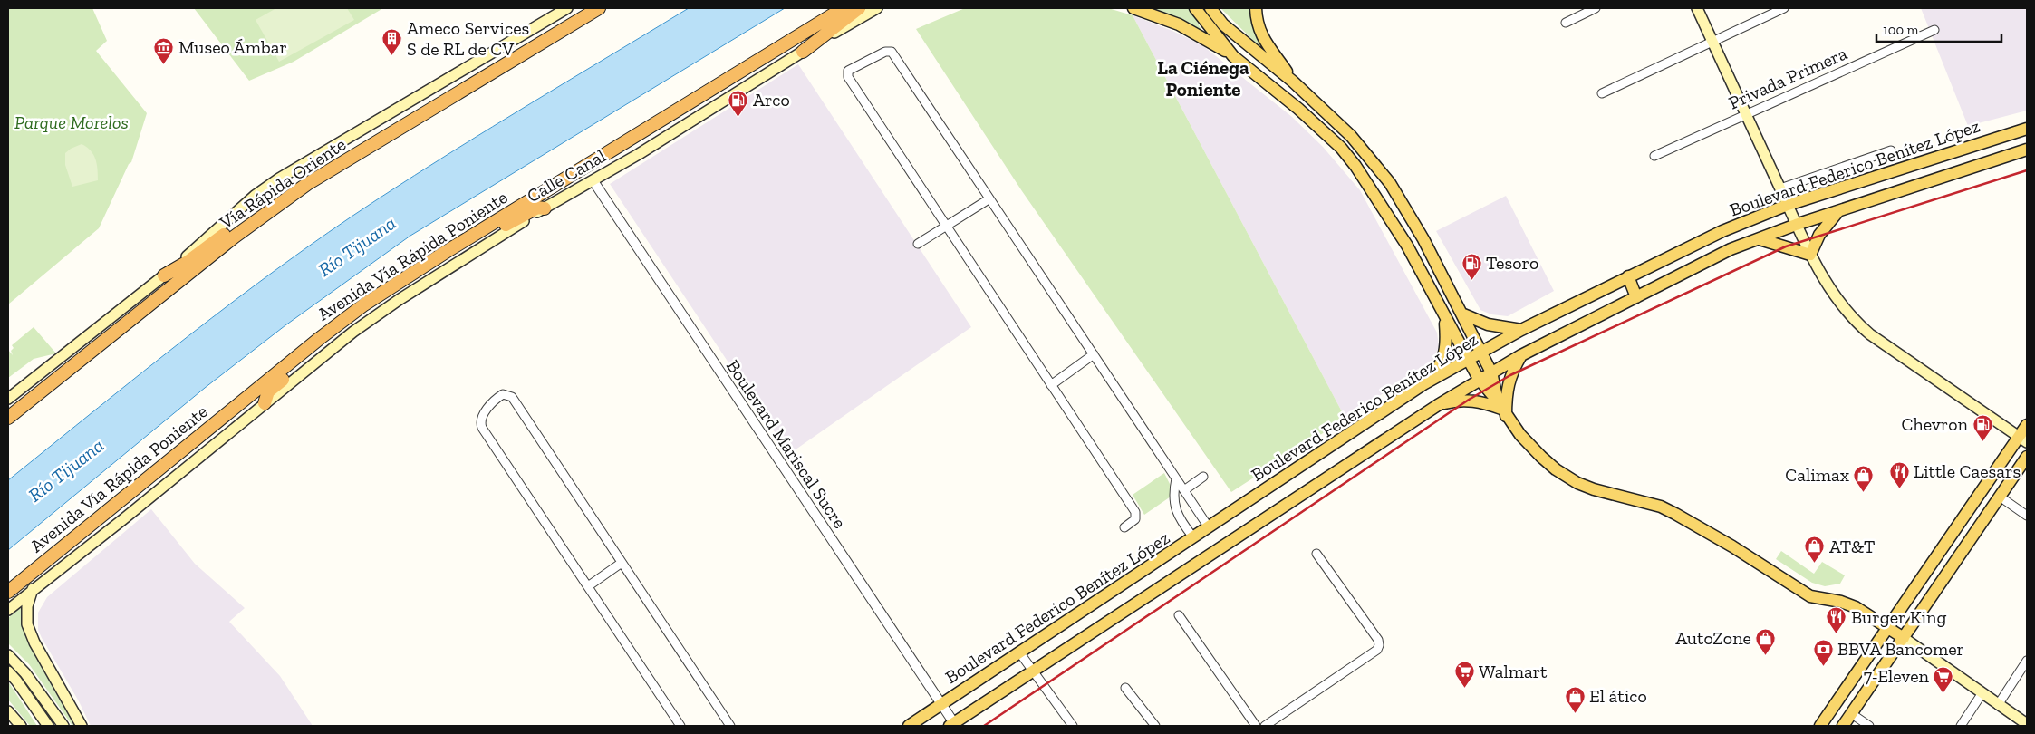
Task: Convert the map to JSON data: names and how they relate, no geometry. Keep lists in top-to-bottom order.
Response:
{
  "streets": {
    "highway": ["Vía Rápida Oriente", "Avenida Vía Rápida Poniente"],
    "main road": ["Boulevard Federico Benítez López", "Calle Canal"],
    "street": ["Privada Primera", "Boulevard Mariscal Sucre"]
  },
  "crossings": [
    ["Boulevard Federico Benítez López", "Boulevard Mariscal Sucre"],
    ["Calle Canal", "Boulevard Mariscal Sucre"]
  ],
  "districts": ["La Ciénega Poniente"],
  "water": ["Río Tijuana"],
  "parks": ["Parque Morelos"],
  "places": {
    "building": ["Ameco Services S de RL de CV"],
    "museum": ["Museo Ámbar"],
    "fuel station": ["Arco", "Tesoro", "Chevron"],
    "restaurant": ["Little Caesars", "Burger King"],
    "shop": [
      "Calimax",
      "AT&T",
      "AutoZone",
      "El ático"
    ],
    "bank": ["BBVA Bancomer"],
    "supermarket": ["Walmart", "7-Eleven"]
  },
  "scale_bar": "100 m"
}
